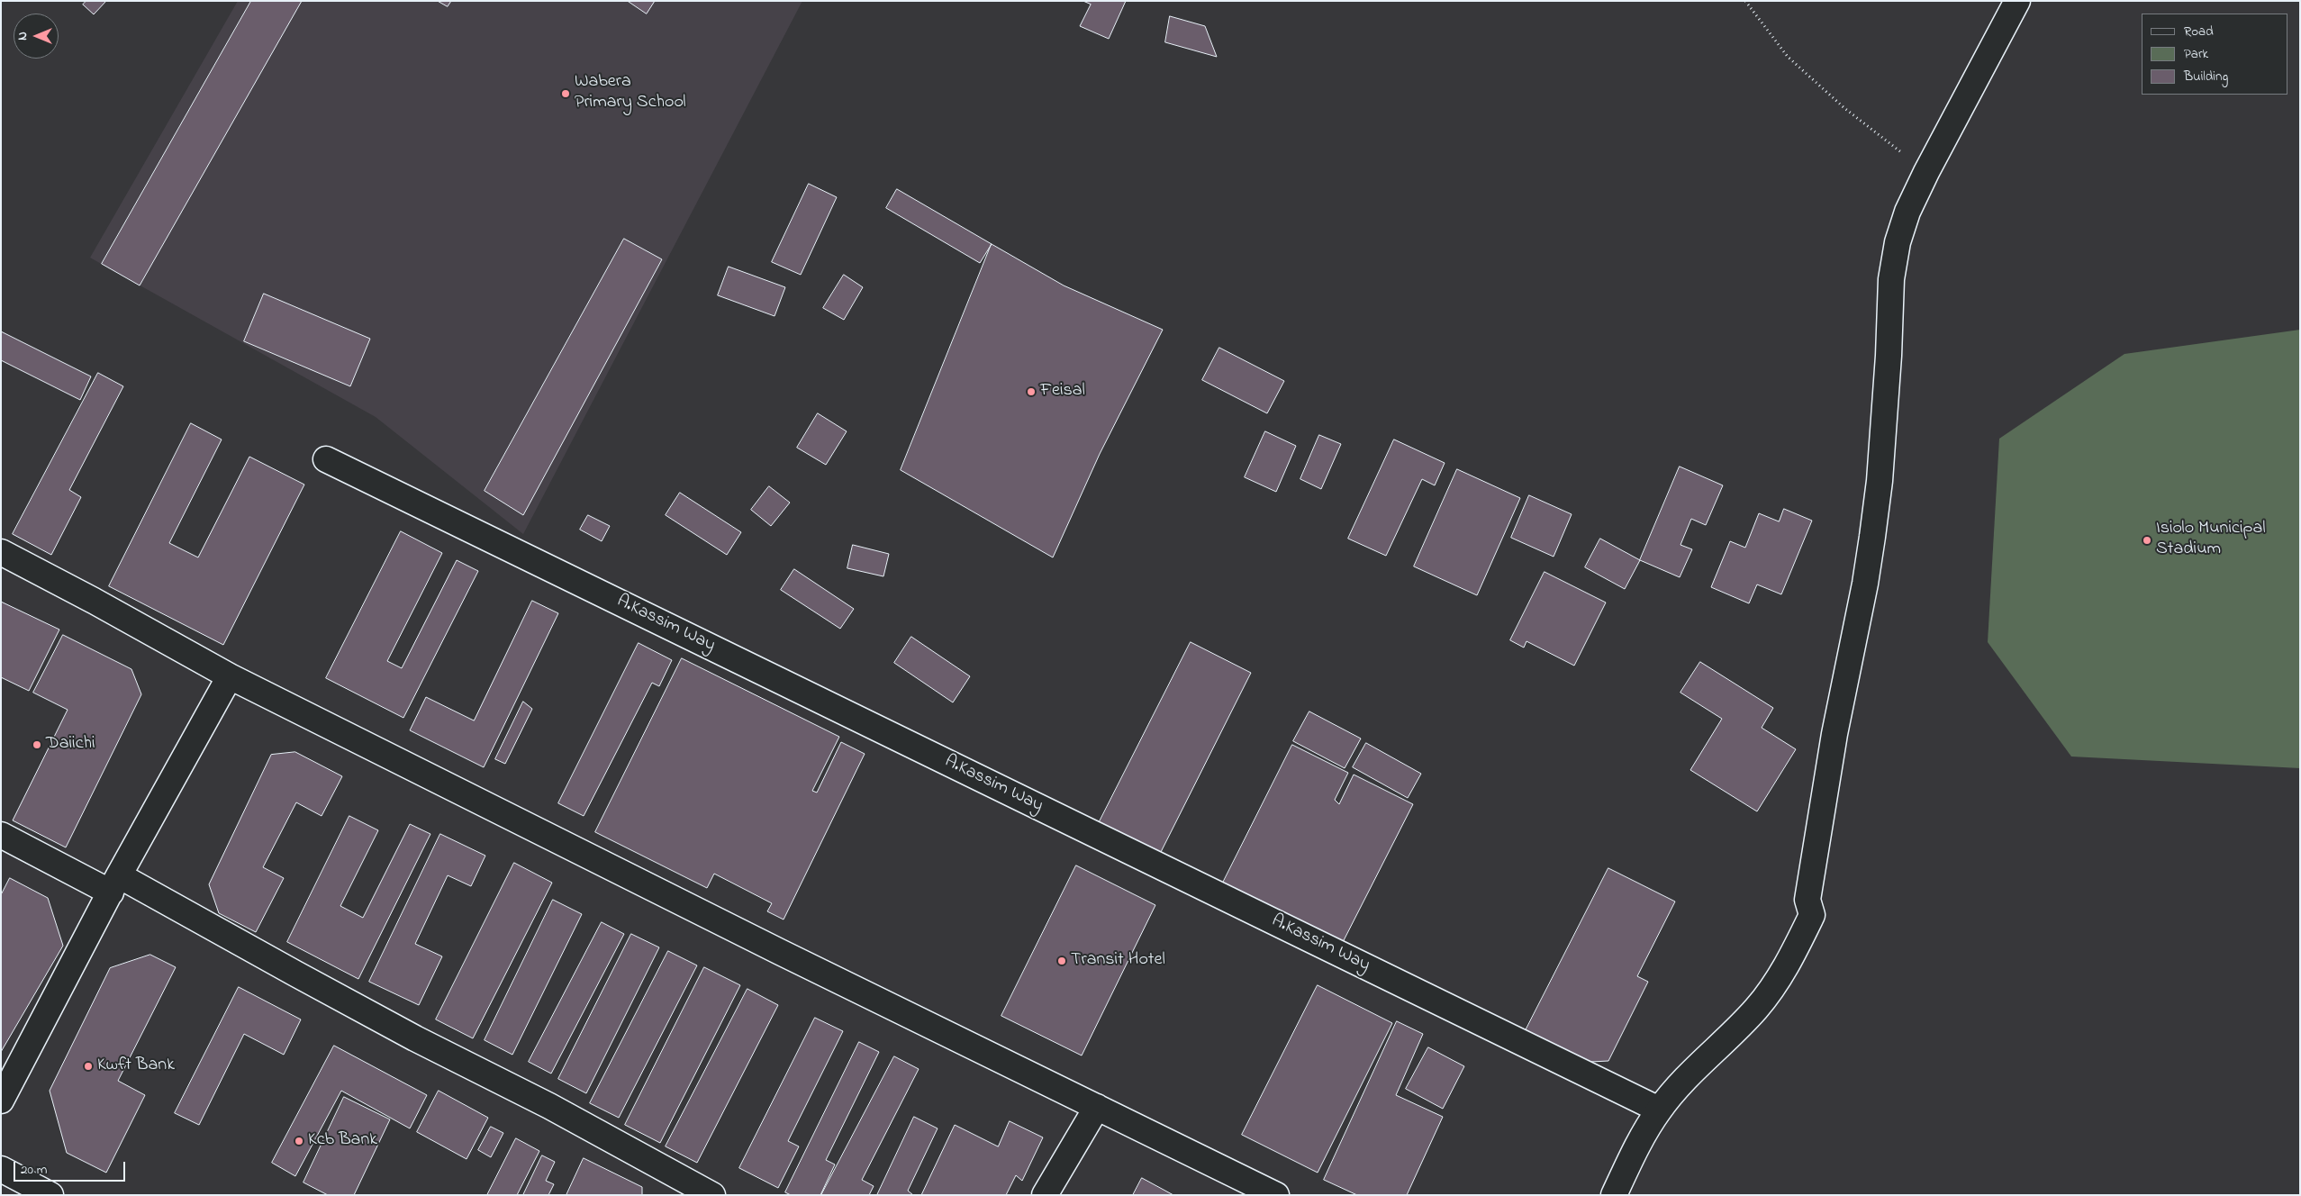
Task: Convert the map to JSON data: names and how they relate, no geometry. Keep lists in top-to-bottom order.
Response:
{
  "streets": {
    "street": ["A.Kassim Way"]
  },
  "places": [
    "Wabera Primary School",
    "Feisal",
    "Isiolo Municipal Stadium",
    "Daiichi",
    "Transit Hotel",
    "Kwft Bank",
    "Kcb Bank"
  ],
  "legend": ["Road", "Park", "Building"],
  "scale_bar": "20 m",
  "north": "left"
}
